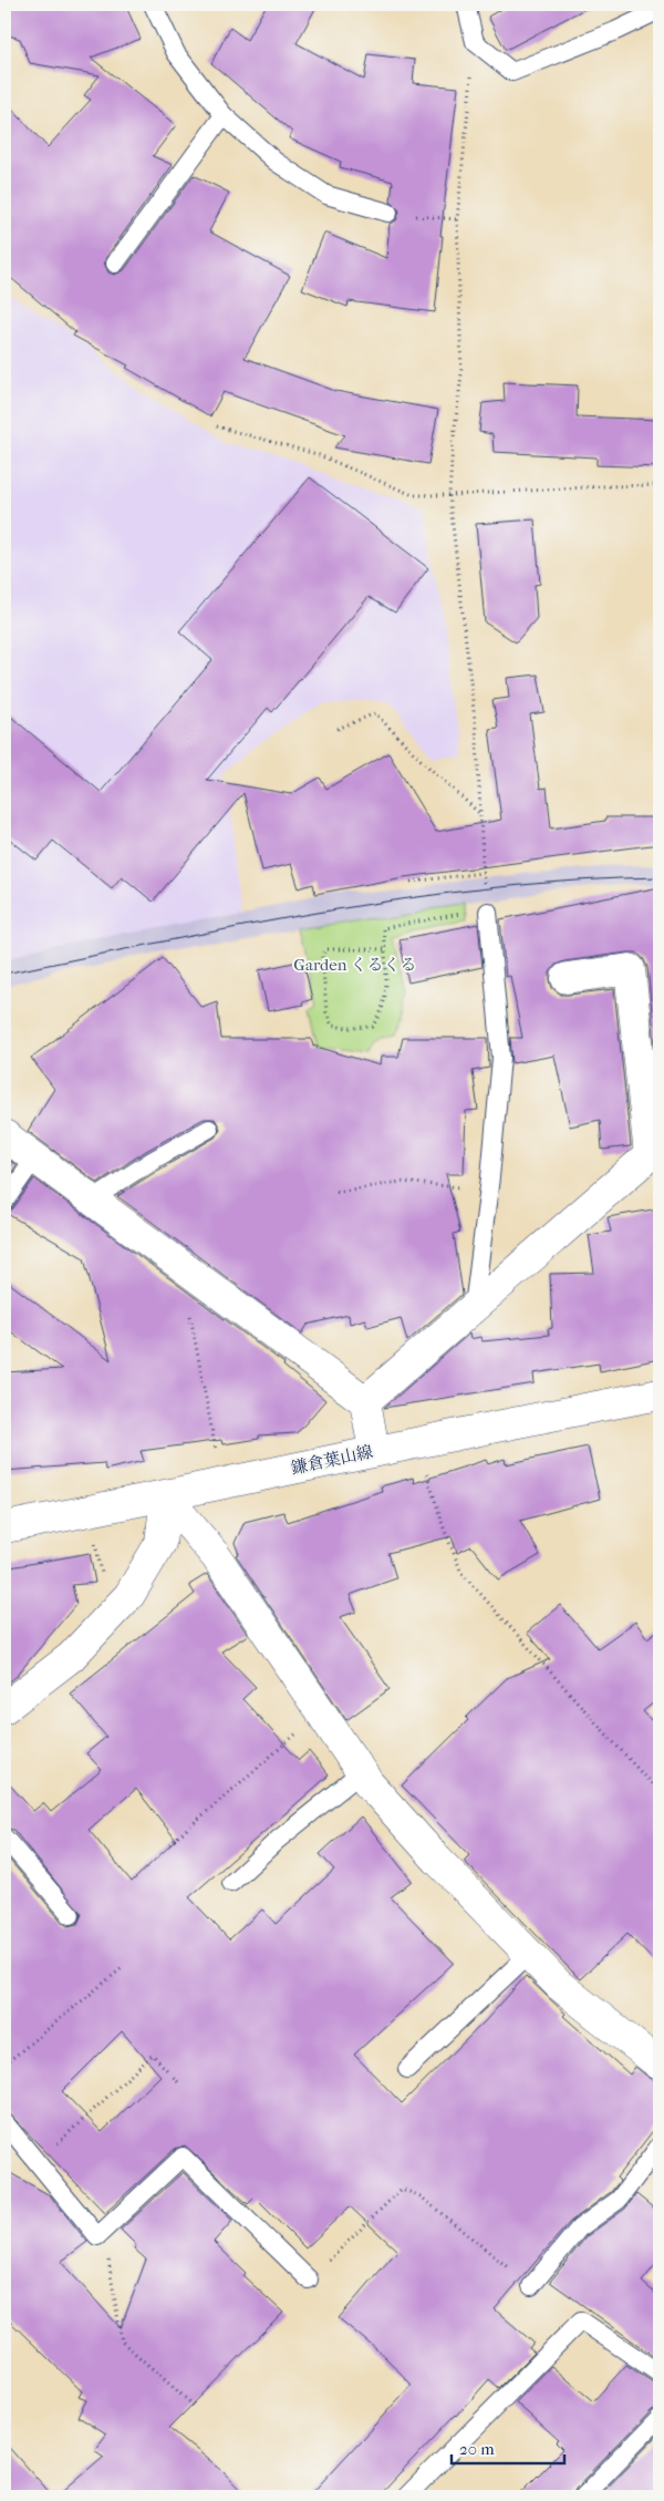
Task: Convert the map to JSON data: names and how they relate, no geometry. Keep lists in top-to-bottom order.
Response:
{
  "streets": {
    "street": ["鎌倉葉山線"]
  },
  "parks": ["Garden くるくる"],
  "scale_bar": "20 m"
}
